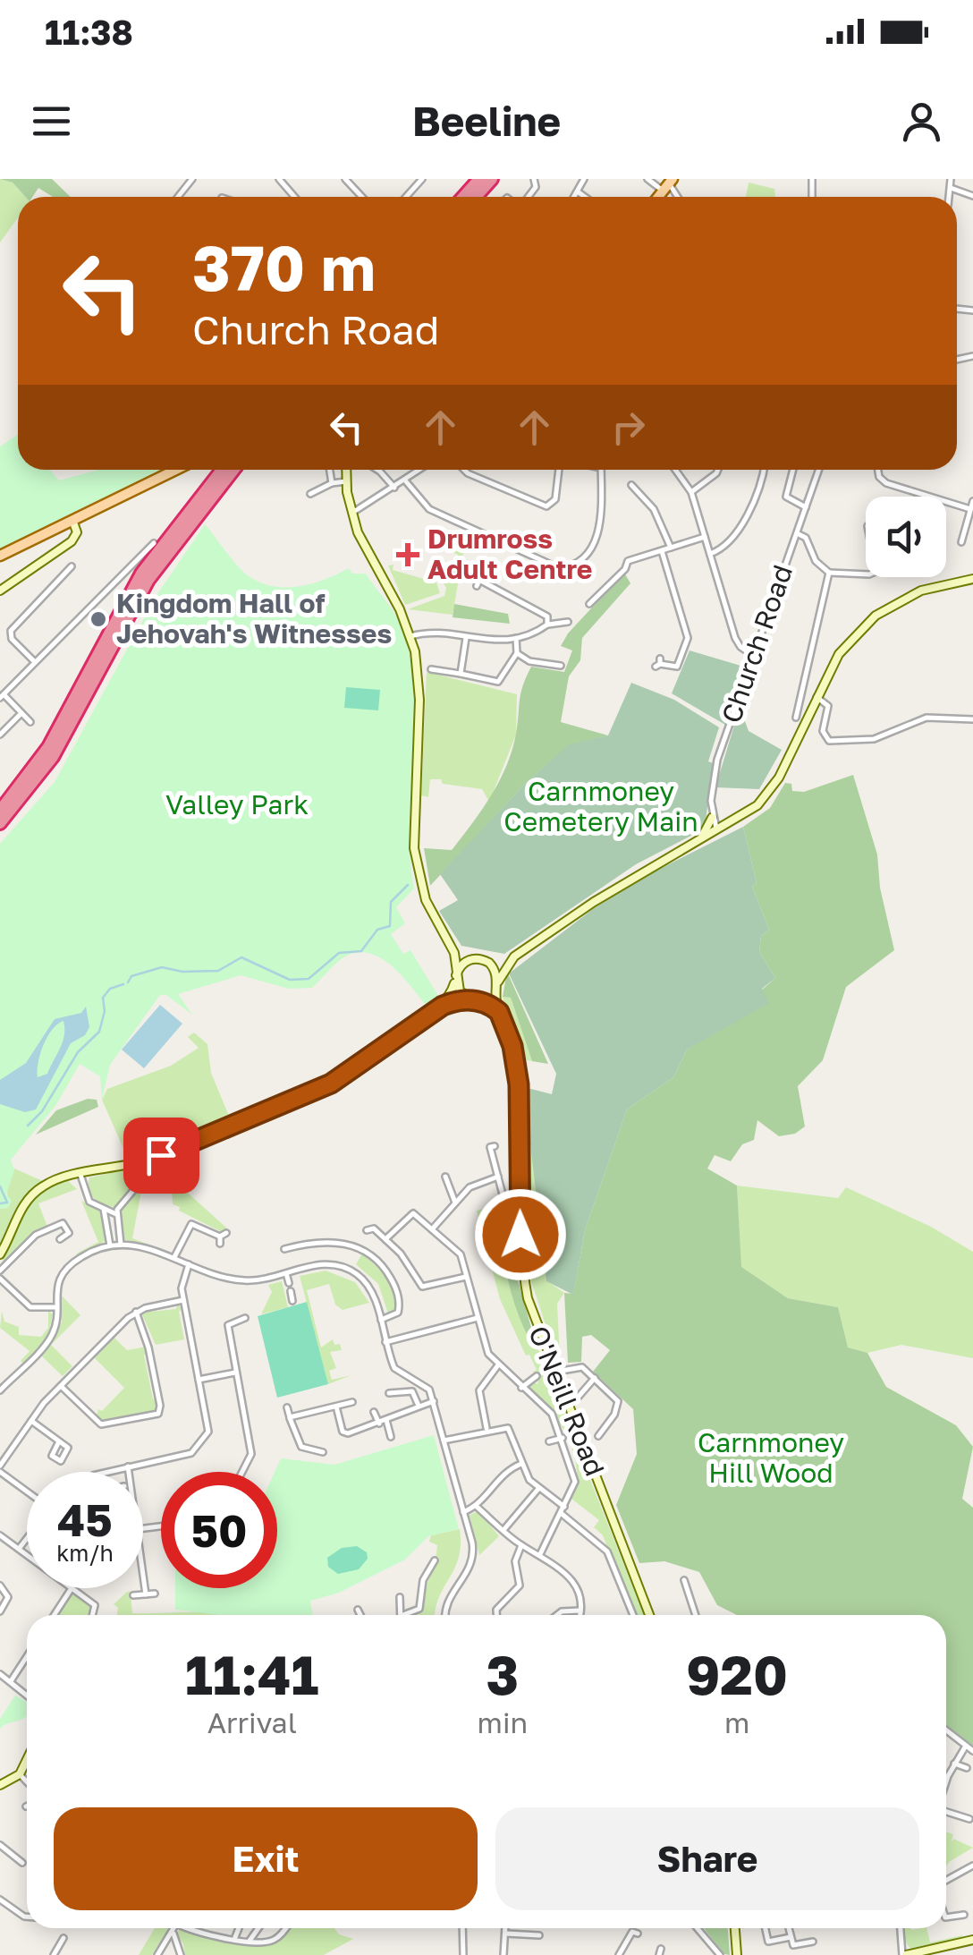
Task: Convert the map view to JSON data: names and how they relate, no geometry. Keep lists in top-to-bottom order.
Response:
{
  "streets": {
    "street": ["Church Road", "O'Neill Road"]
  },
  "parks": ["Carnmoney Cemetery Main", "Valley Park", "Carnmoney Hill Wood"],
  "places": {
    "health": ["Drumross Adult Centre"],
    "other": ["Kingdom Hall of Jehovah's Witnesses"]
  },
  "page": {
    "status": "11:38",
    "header": "Beeline",
    "turn": ["370 m", "Church Road"],
    "speed": "45 km/h",
    "limit": "50",
    "eta": [
      "11:41",
      "Arrival",
      "3",
      "min",
      "920",
      "m"
    ],
    "buttons": ["Exit", "Share"]
  }
}
